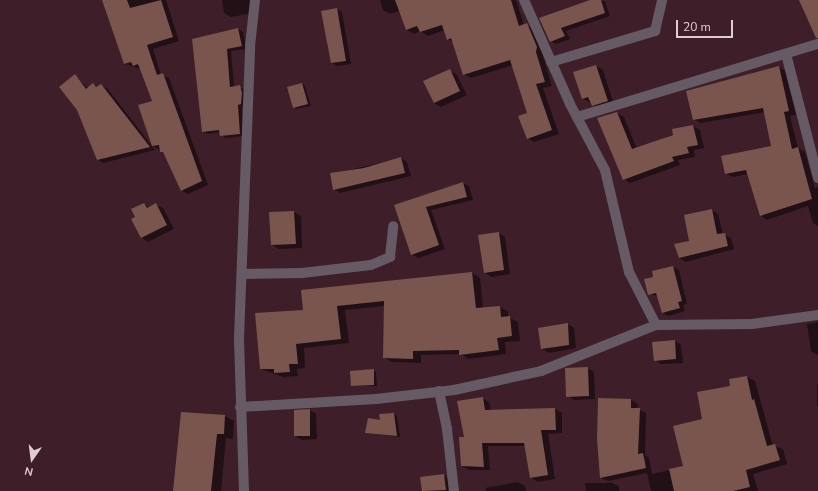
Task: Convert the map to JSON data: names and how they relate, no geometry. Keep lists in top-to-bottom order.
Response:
{
  "scale_bar": "20 m",
  "north": "bottom"
}
